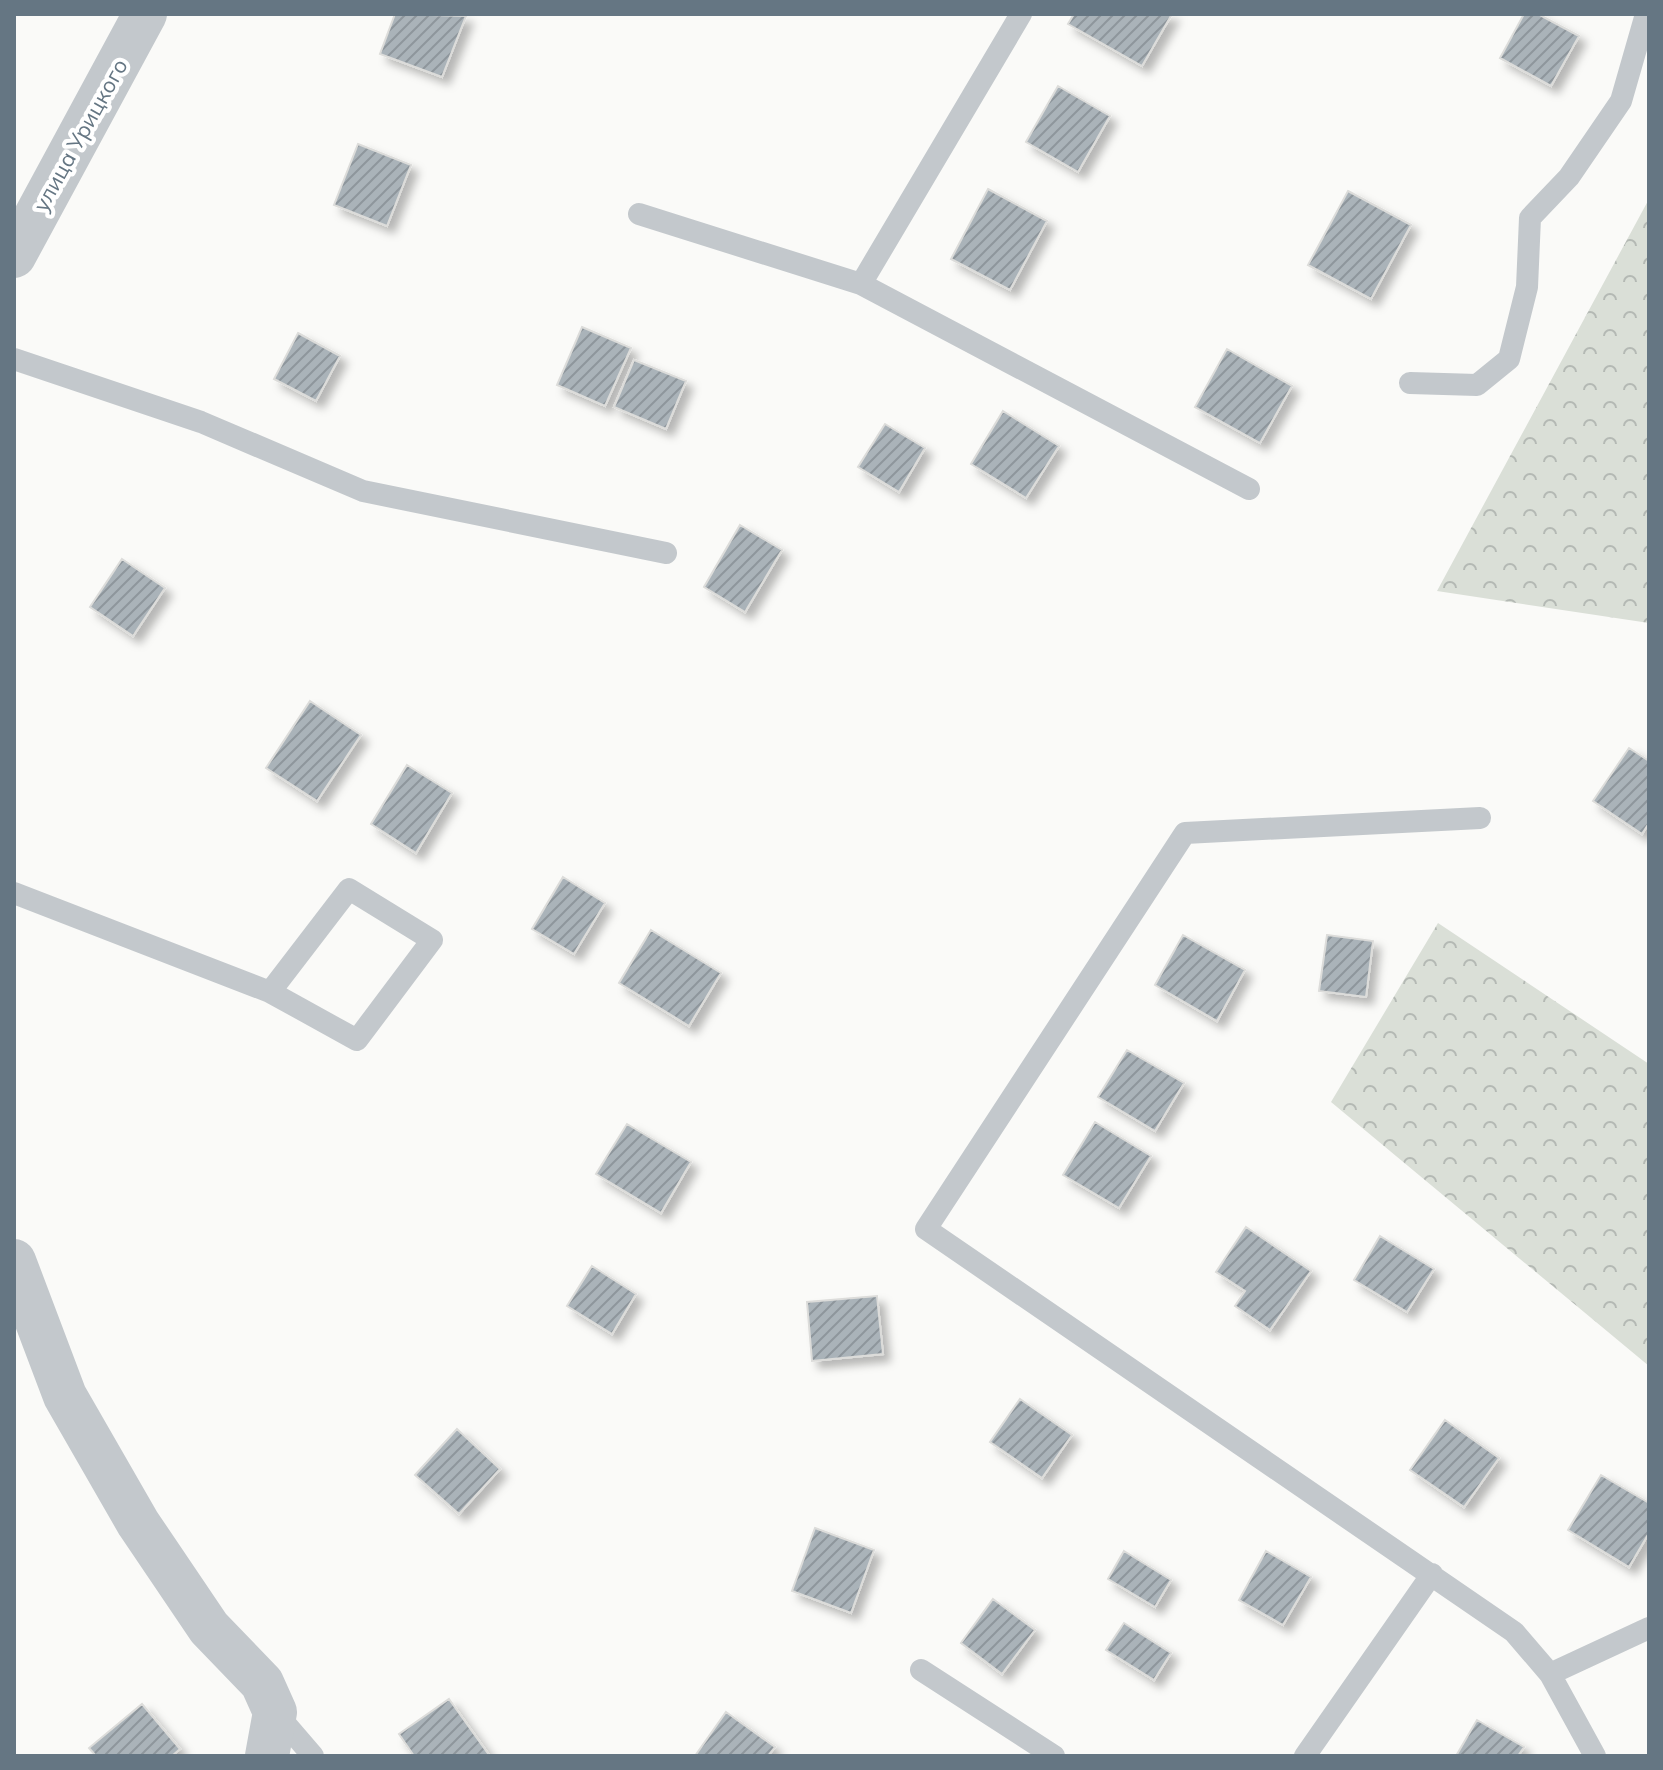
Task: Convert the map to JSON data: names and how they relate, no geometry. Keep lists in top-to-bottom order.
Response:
{
  "streets": {
    "street": ["улица Урицкого"]
  }
}
